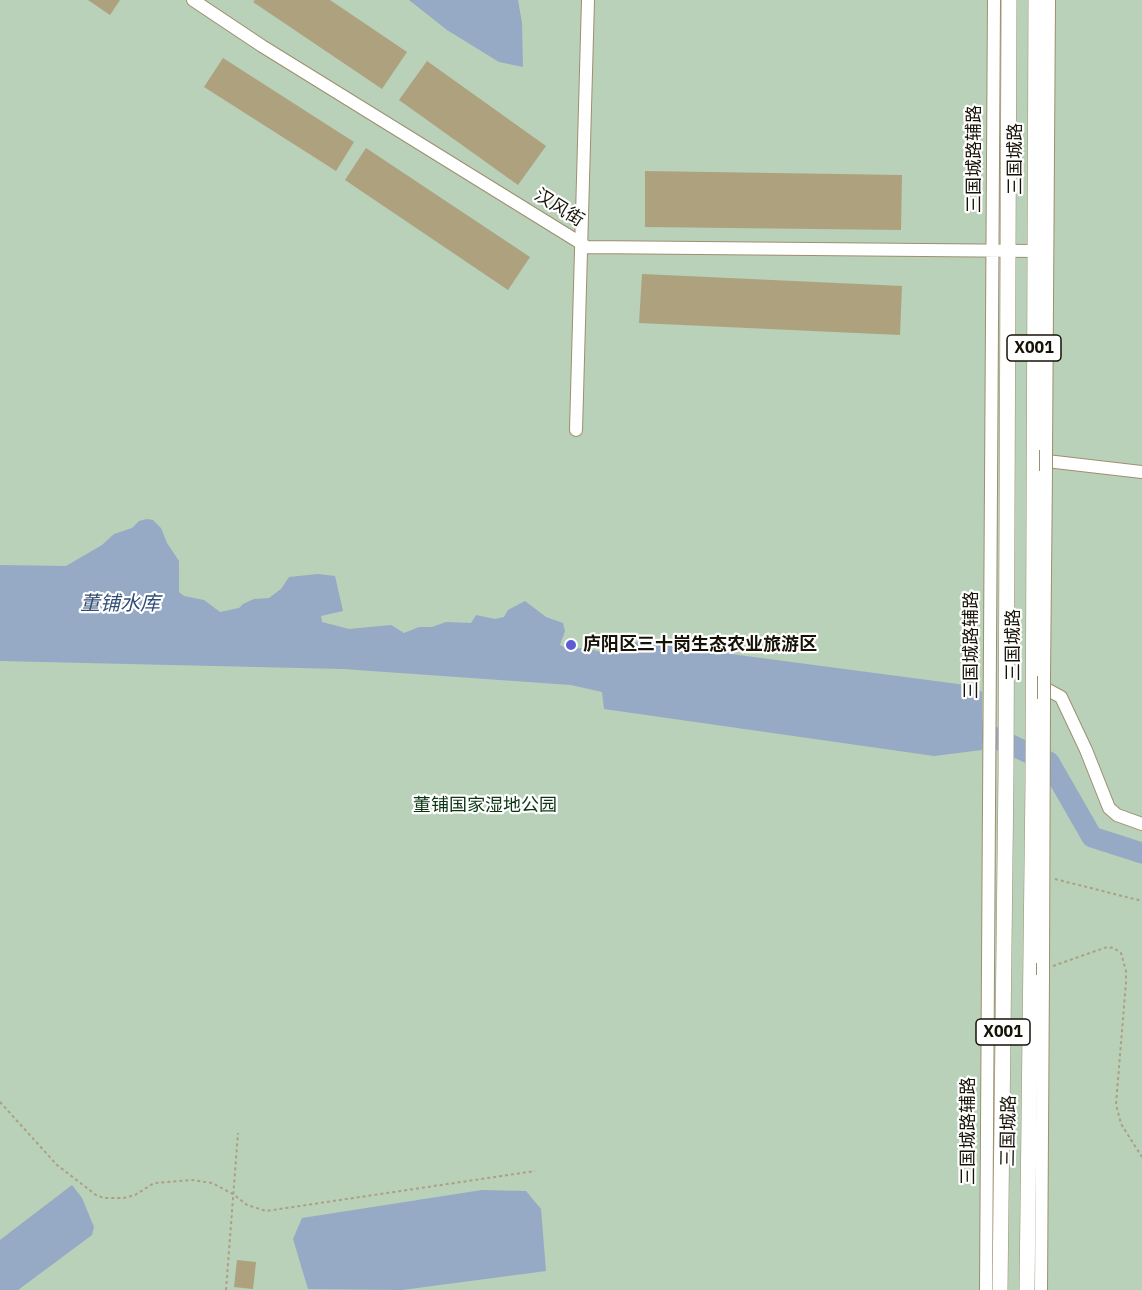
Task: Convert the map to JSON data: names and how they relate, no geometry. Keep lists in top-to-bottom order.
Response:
{
  "streets": {
    "main road": ["三国城路", "X001"],
    "street": ["三国城路辅路", "汉风街"]
  },
  "crossings": [
    ["三国城路辅路", "三国城路"],
    ["三国城路辅路", "汉风街"],
    ["三国城路", "汉风街"]
  ],
  "water": ["董铺水库"],
  "parks": ["董铺国家湿地公园"],
  "places": ["庐阳区三十岗生态农业旅游区"]
}
